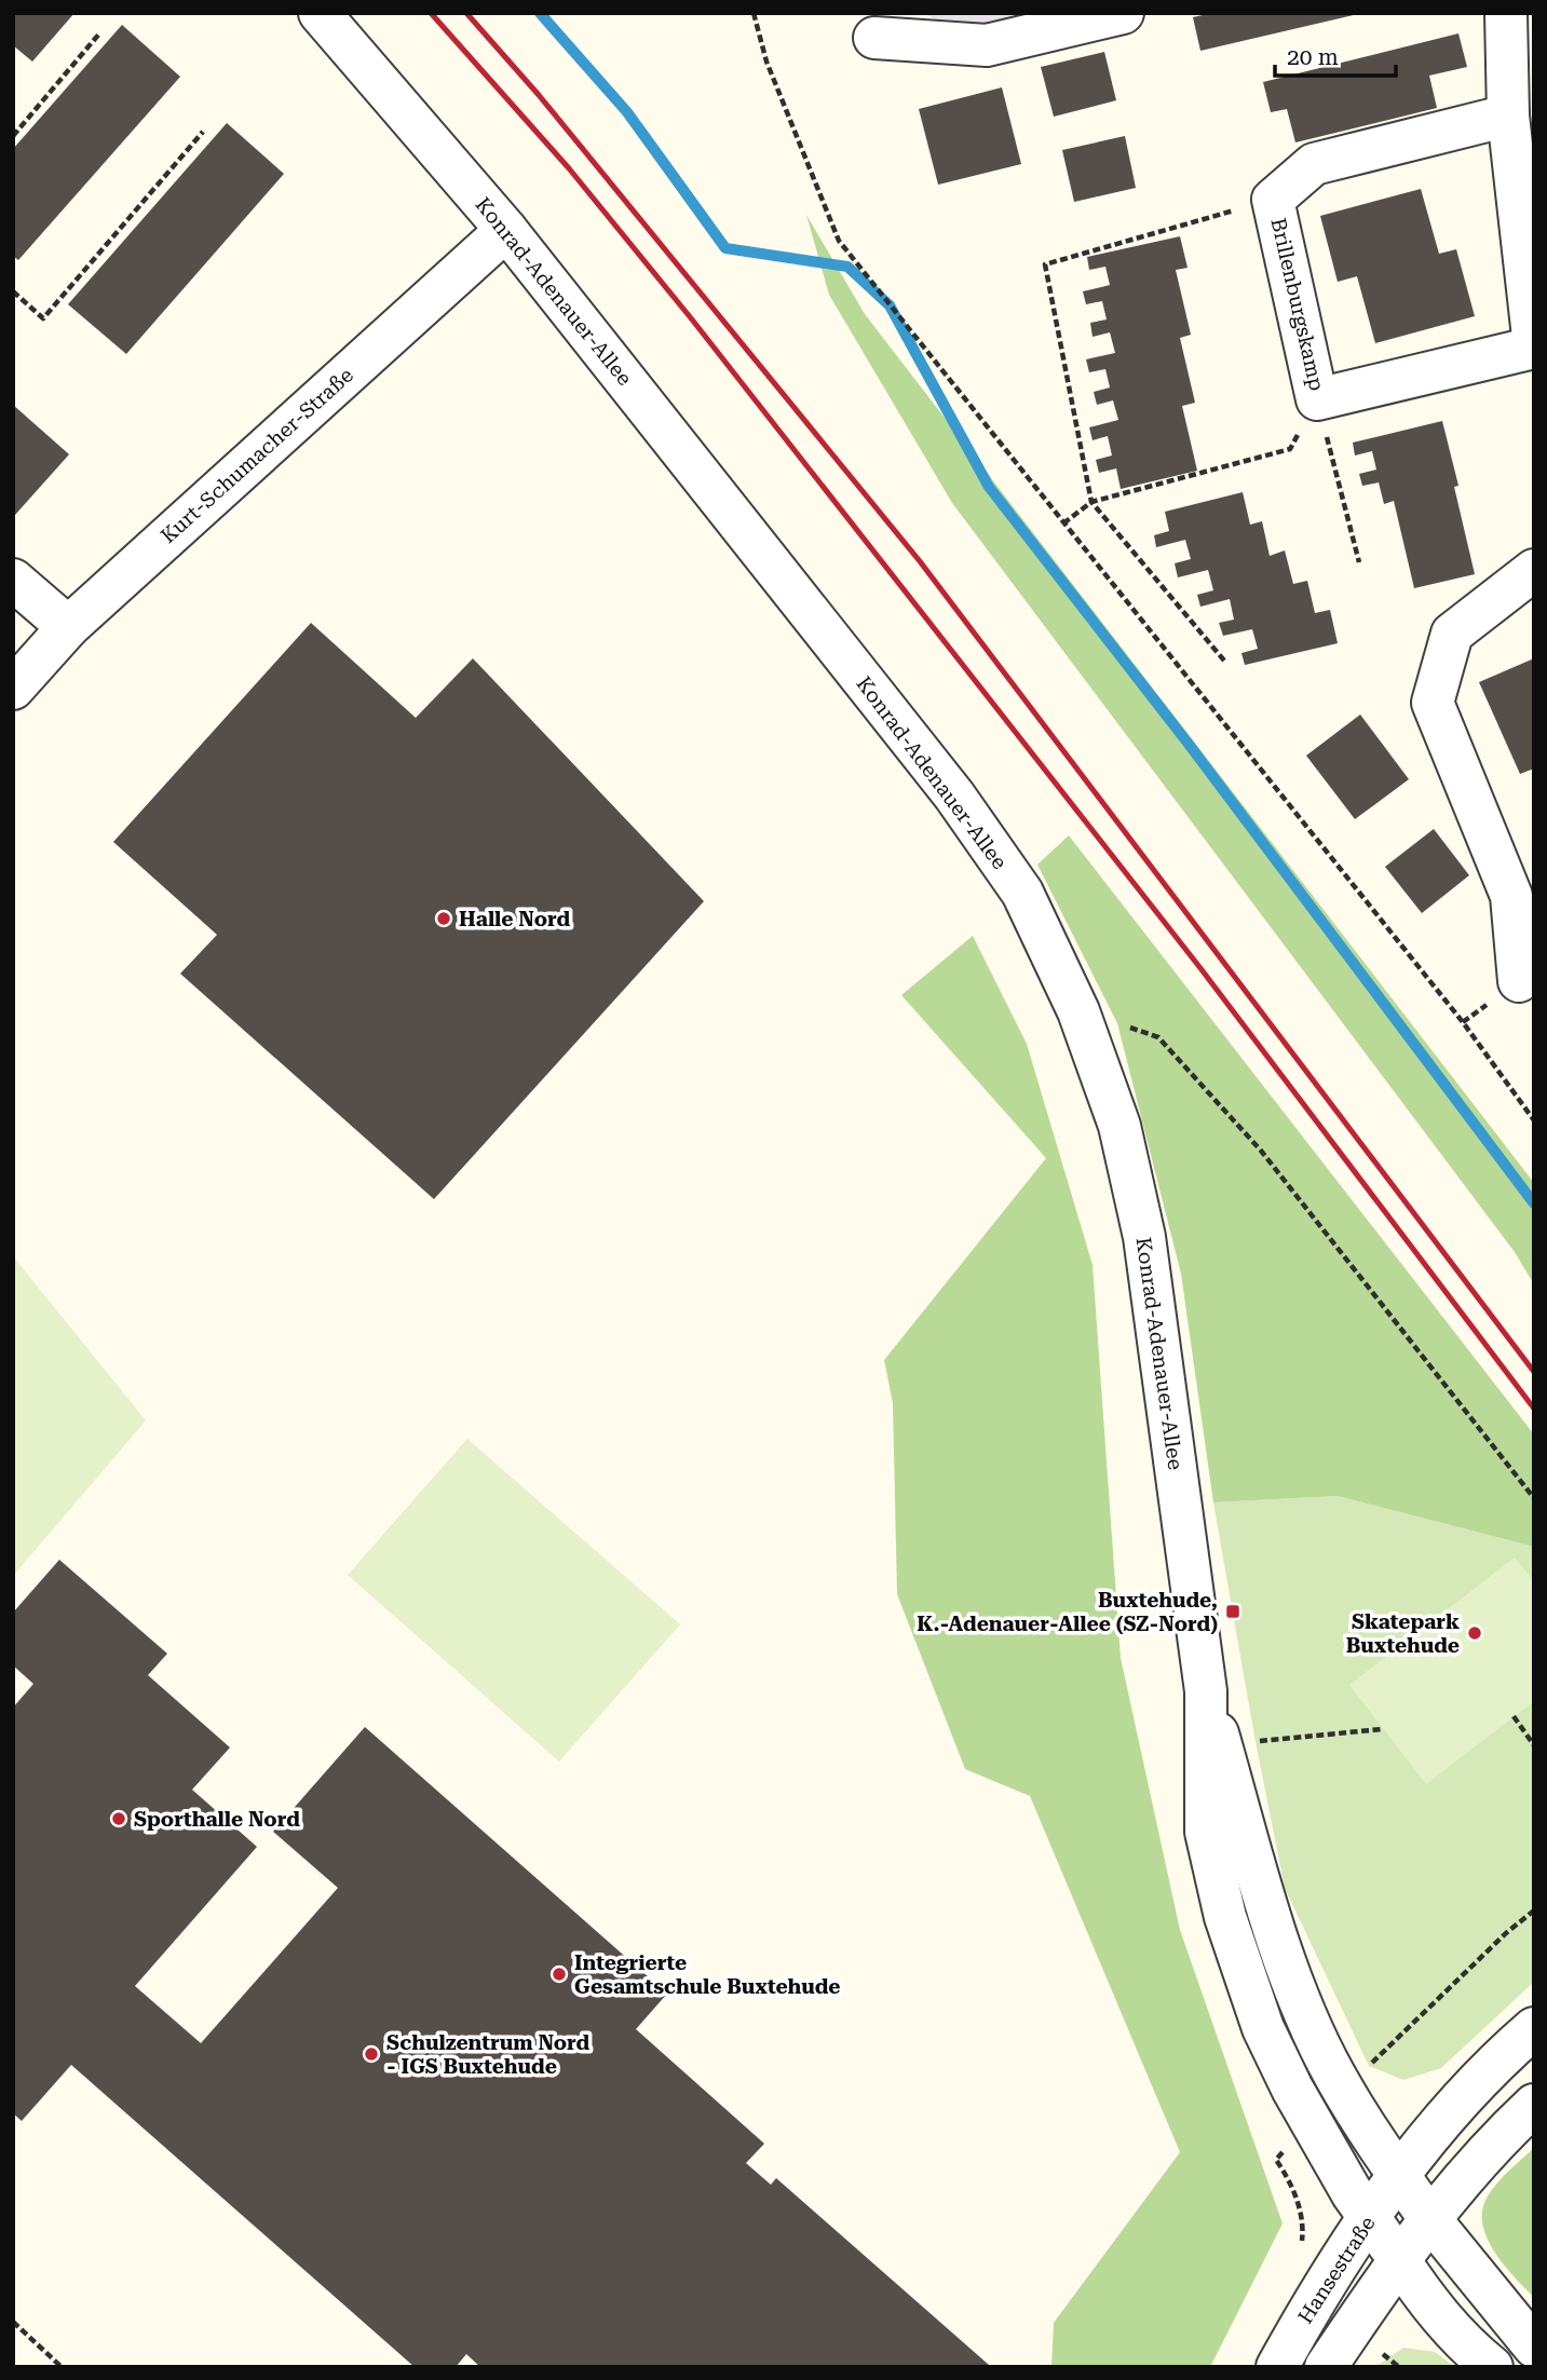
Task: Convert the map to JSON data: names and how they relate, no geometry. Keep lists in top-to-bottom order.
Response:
{
  "streets": {
    "street": [
      "Konrad-Adenauer-Allee",
      "Brillenburgskamp",
      "Kurt-Schumacher-Straße",
      "Hansestraße"
    ]
  },
  "crossings": [
    ["Konrad-Adenauer-Allee", "Kurt-Schumacher-Straße"],
    ["Konrad-Adenauer-Allee", "Hansestraße"]
  ],
  "places": {
    "other": [
      "Halle Nord",
      "Skatepark Buxtehude",
      "Sporthalle Nord",
      "Integrierte Gesamtschule Buxtehude",
      "Schulzentrum Nord - IGS Buxtehude"
    ],
    "transit": ["Buxtehude, K.-Adenauer-Allee (SZ-Nord)"]
  },
  "scale_bar": "20 m"
}
